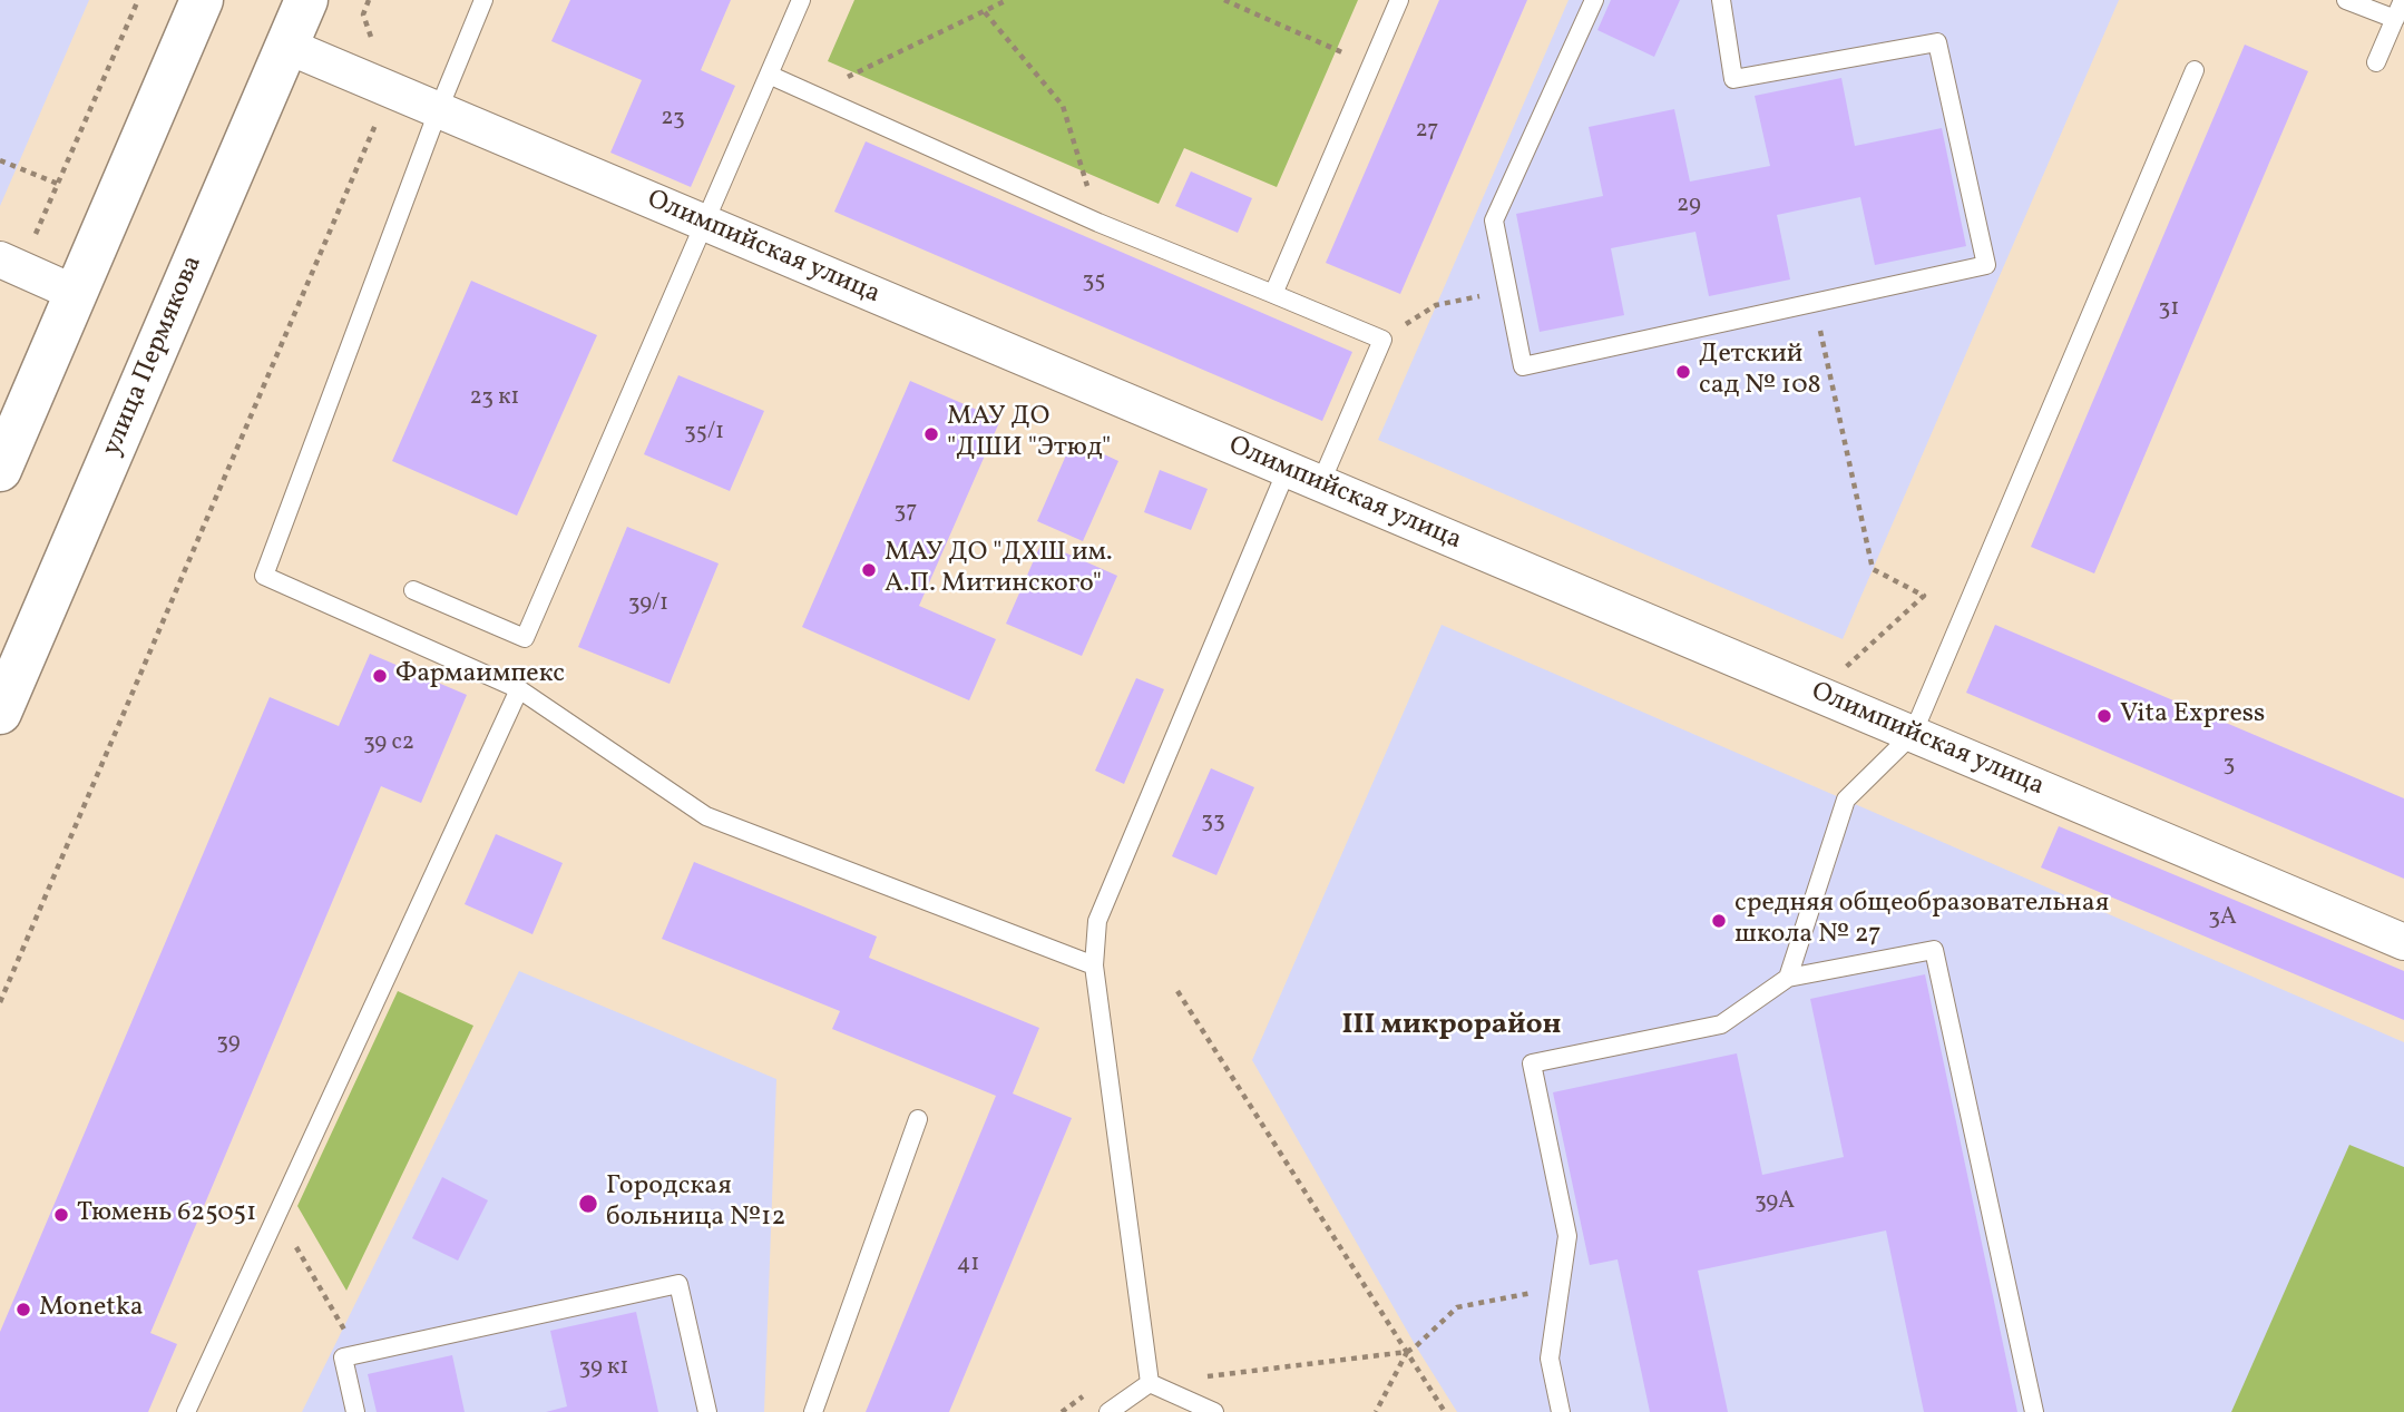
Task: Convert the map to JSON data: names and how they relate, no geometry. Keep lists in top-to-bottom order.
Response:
{
  "streets": {
    "main road": ["улица Пермякова"],
    "street": ["Олимпийская улица"]
  },
  "crossings": [
    ["Олимпийская улица", "улица Пермякова"]
  ],
  "districts": ["III микрорайон"],
  "places": [
    "Детский сад № 108",
    "МАУ ДО \"ДШИ \"Этюд\"",
    "МАУ ДО \"ДХШ им. А.П. Митинского\"",
    "Фармаимпекс",
    "Vita Express",
    "средняя общеобразовательная школа № 27",
    "Городская больница №12",
    "Тюмень 625051",
    "Monetka"
  ],
  "house_numbers": [
    "23",
    "27",
    "29",
    "35",
    "31",
    "23 к1",
    "35/1",
    "37",
    "39/1",
    "39 с2",
    "3",
    "33",
    "3А",
    "39",
    "39А",
    "41",
    "39 к1"
  ]
}
